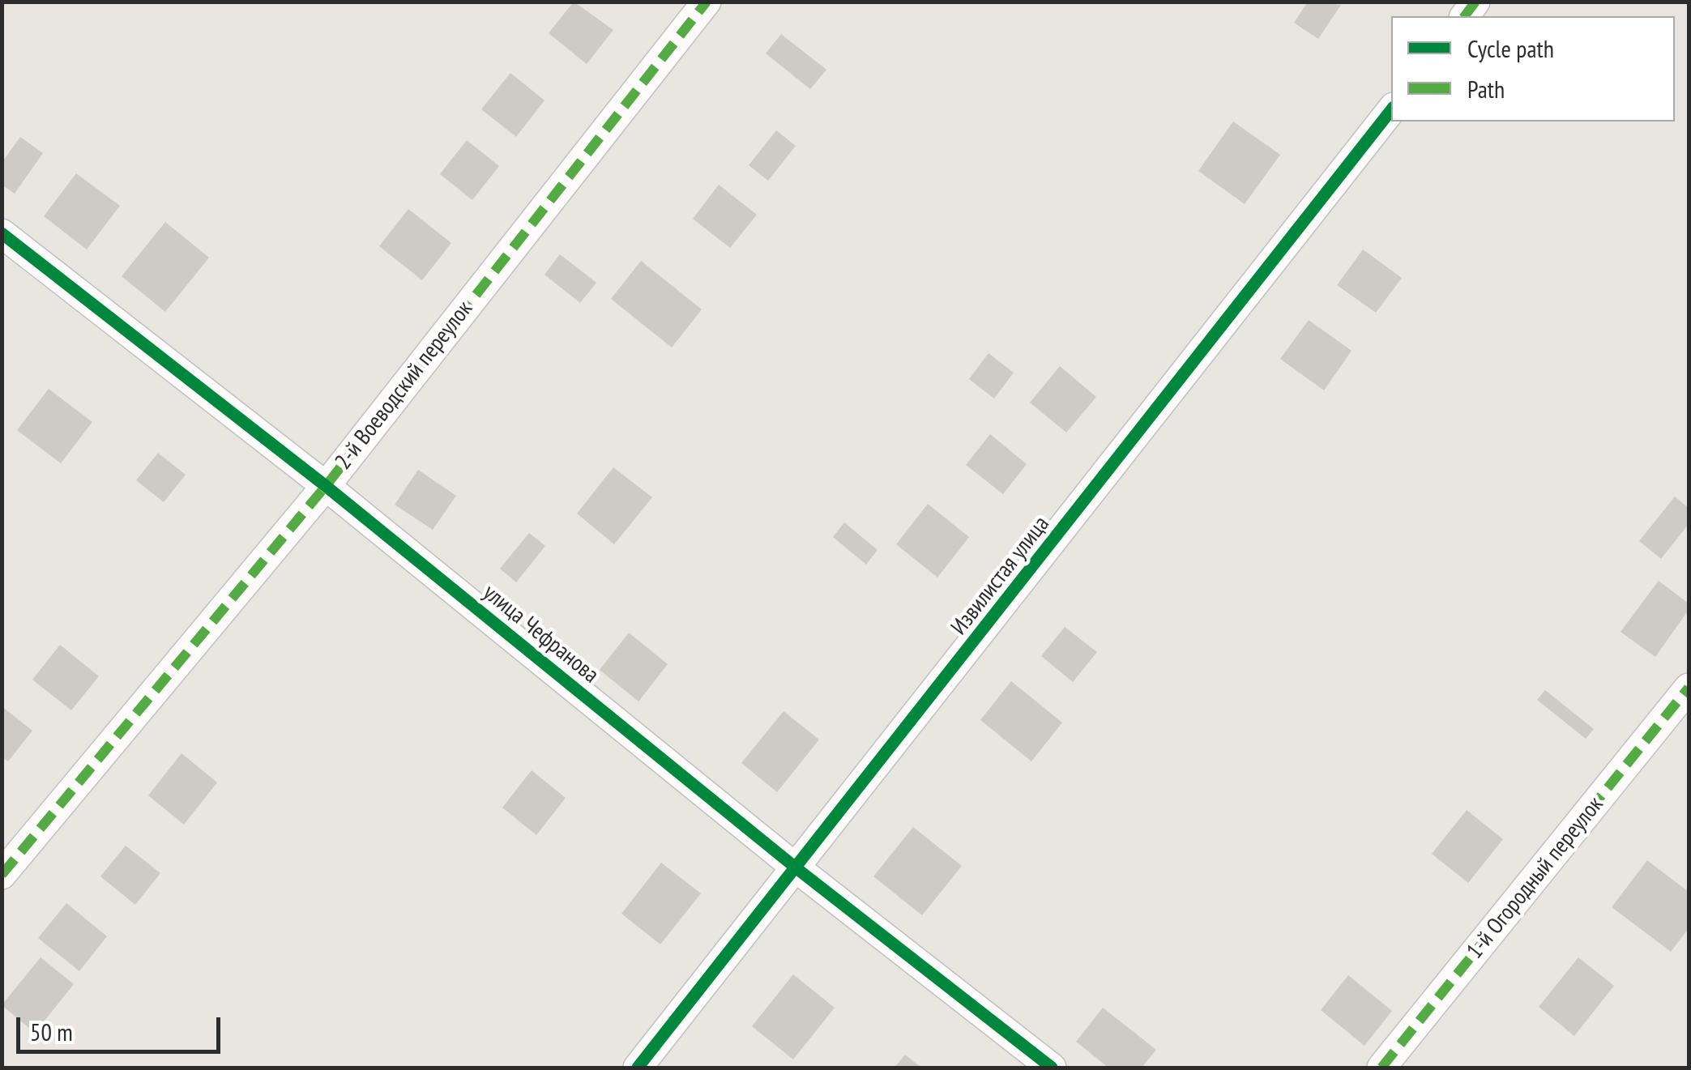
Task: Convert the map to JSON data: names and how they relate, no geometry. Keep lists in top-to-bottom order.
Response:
{
  "streets": {
    "street": [
      "2-й Воеводский переулок",
      "Извилистая улица",
      "улица Чефранова",
      "1-й Огородный переулок"
    ]
  },
  "crossings": [
    ["2-й Воеводский переулок", "улица Чефранова"],
    ["Извилистая улица", "улица Чефранова"]
  ],
  "legend": ["Cycle path", "Path"],
  "scale_bar": "50 m"
}
